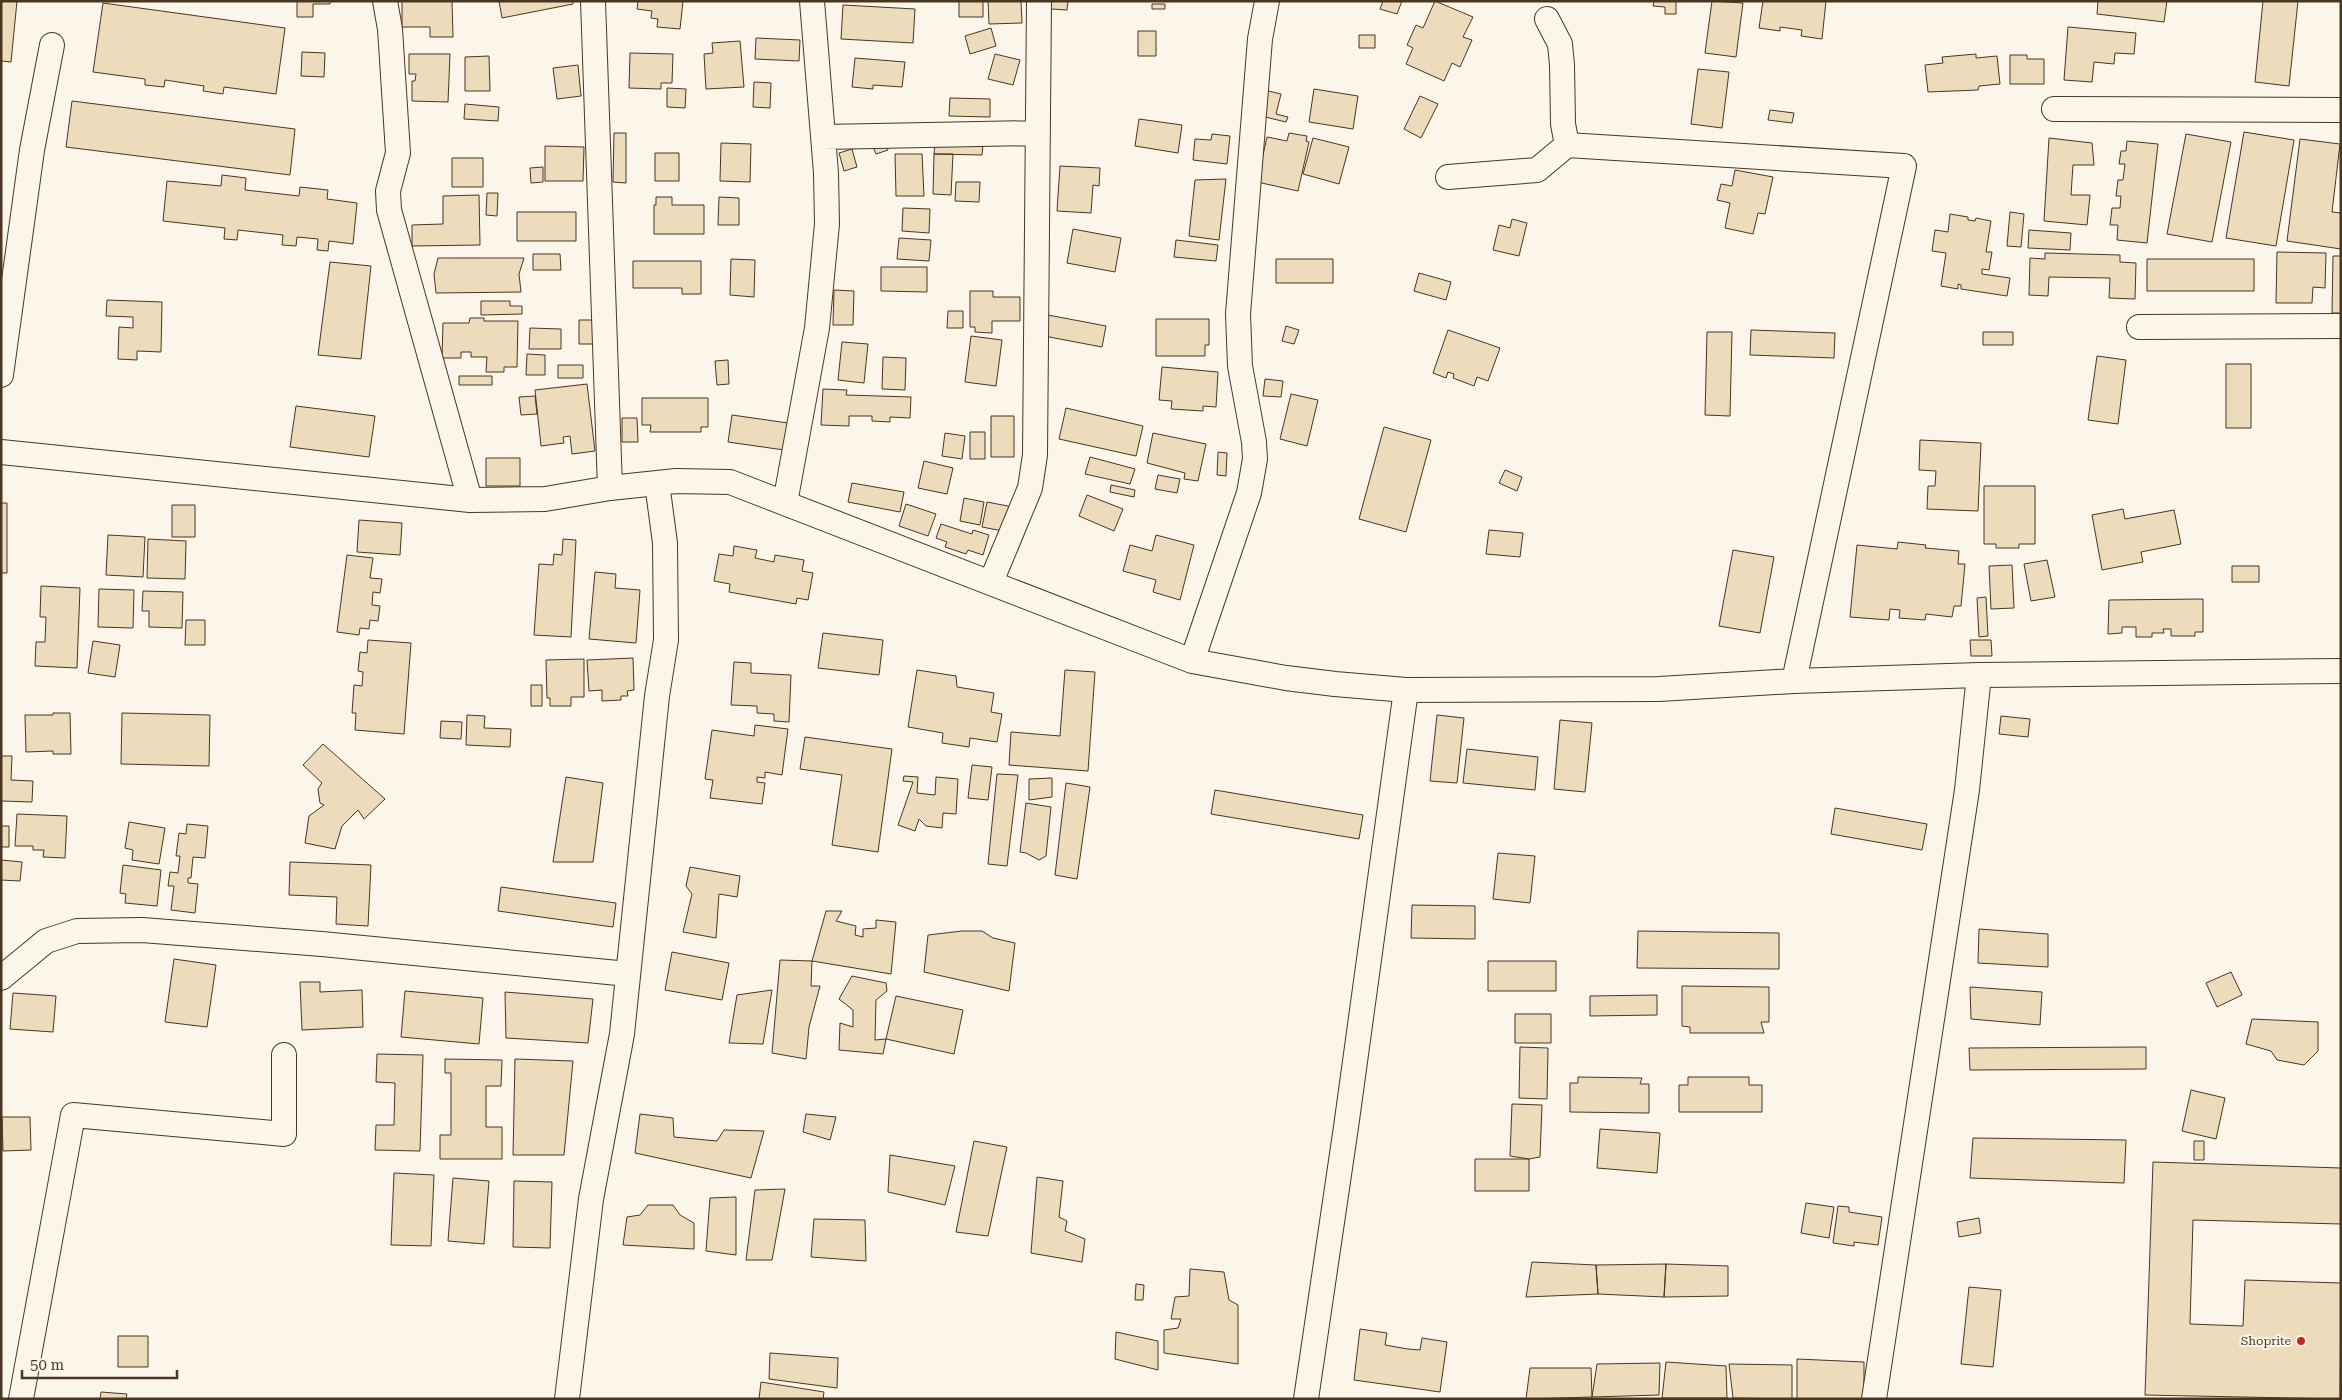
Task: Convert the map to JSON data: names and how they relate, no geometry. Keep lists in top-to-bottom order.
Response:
{
  "places": ["Shoprite"],
  "scale_bar": "50 m"
}
